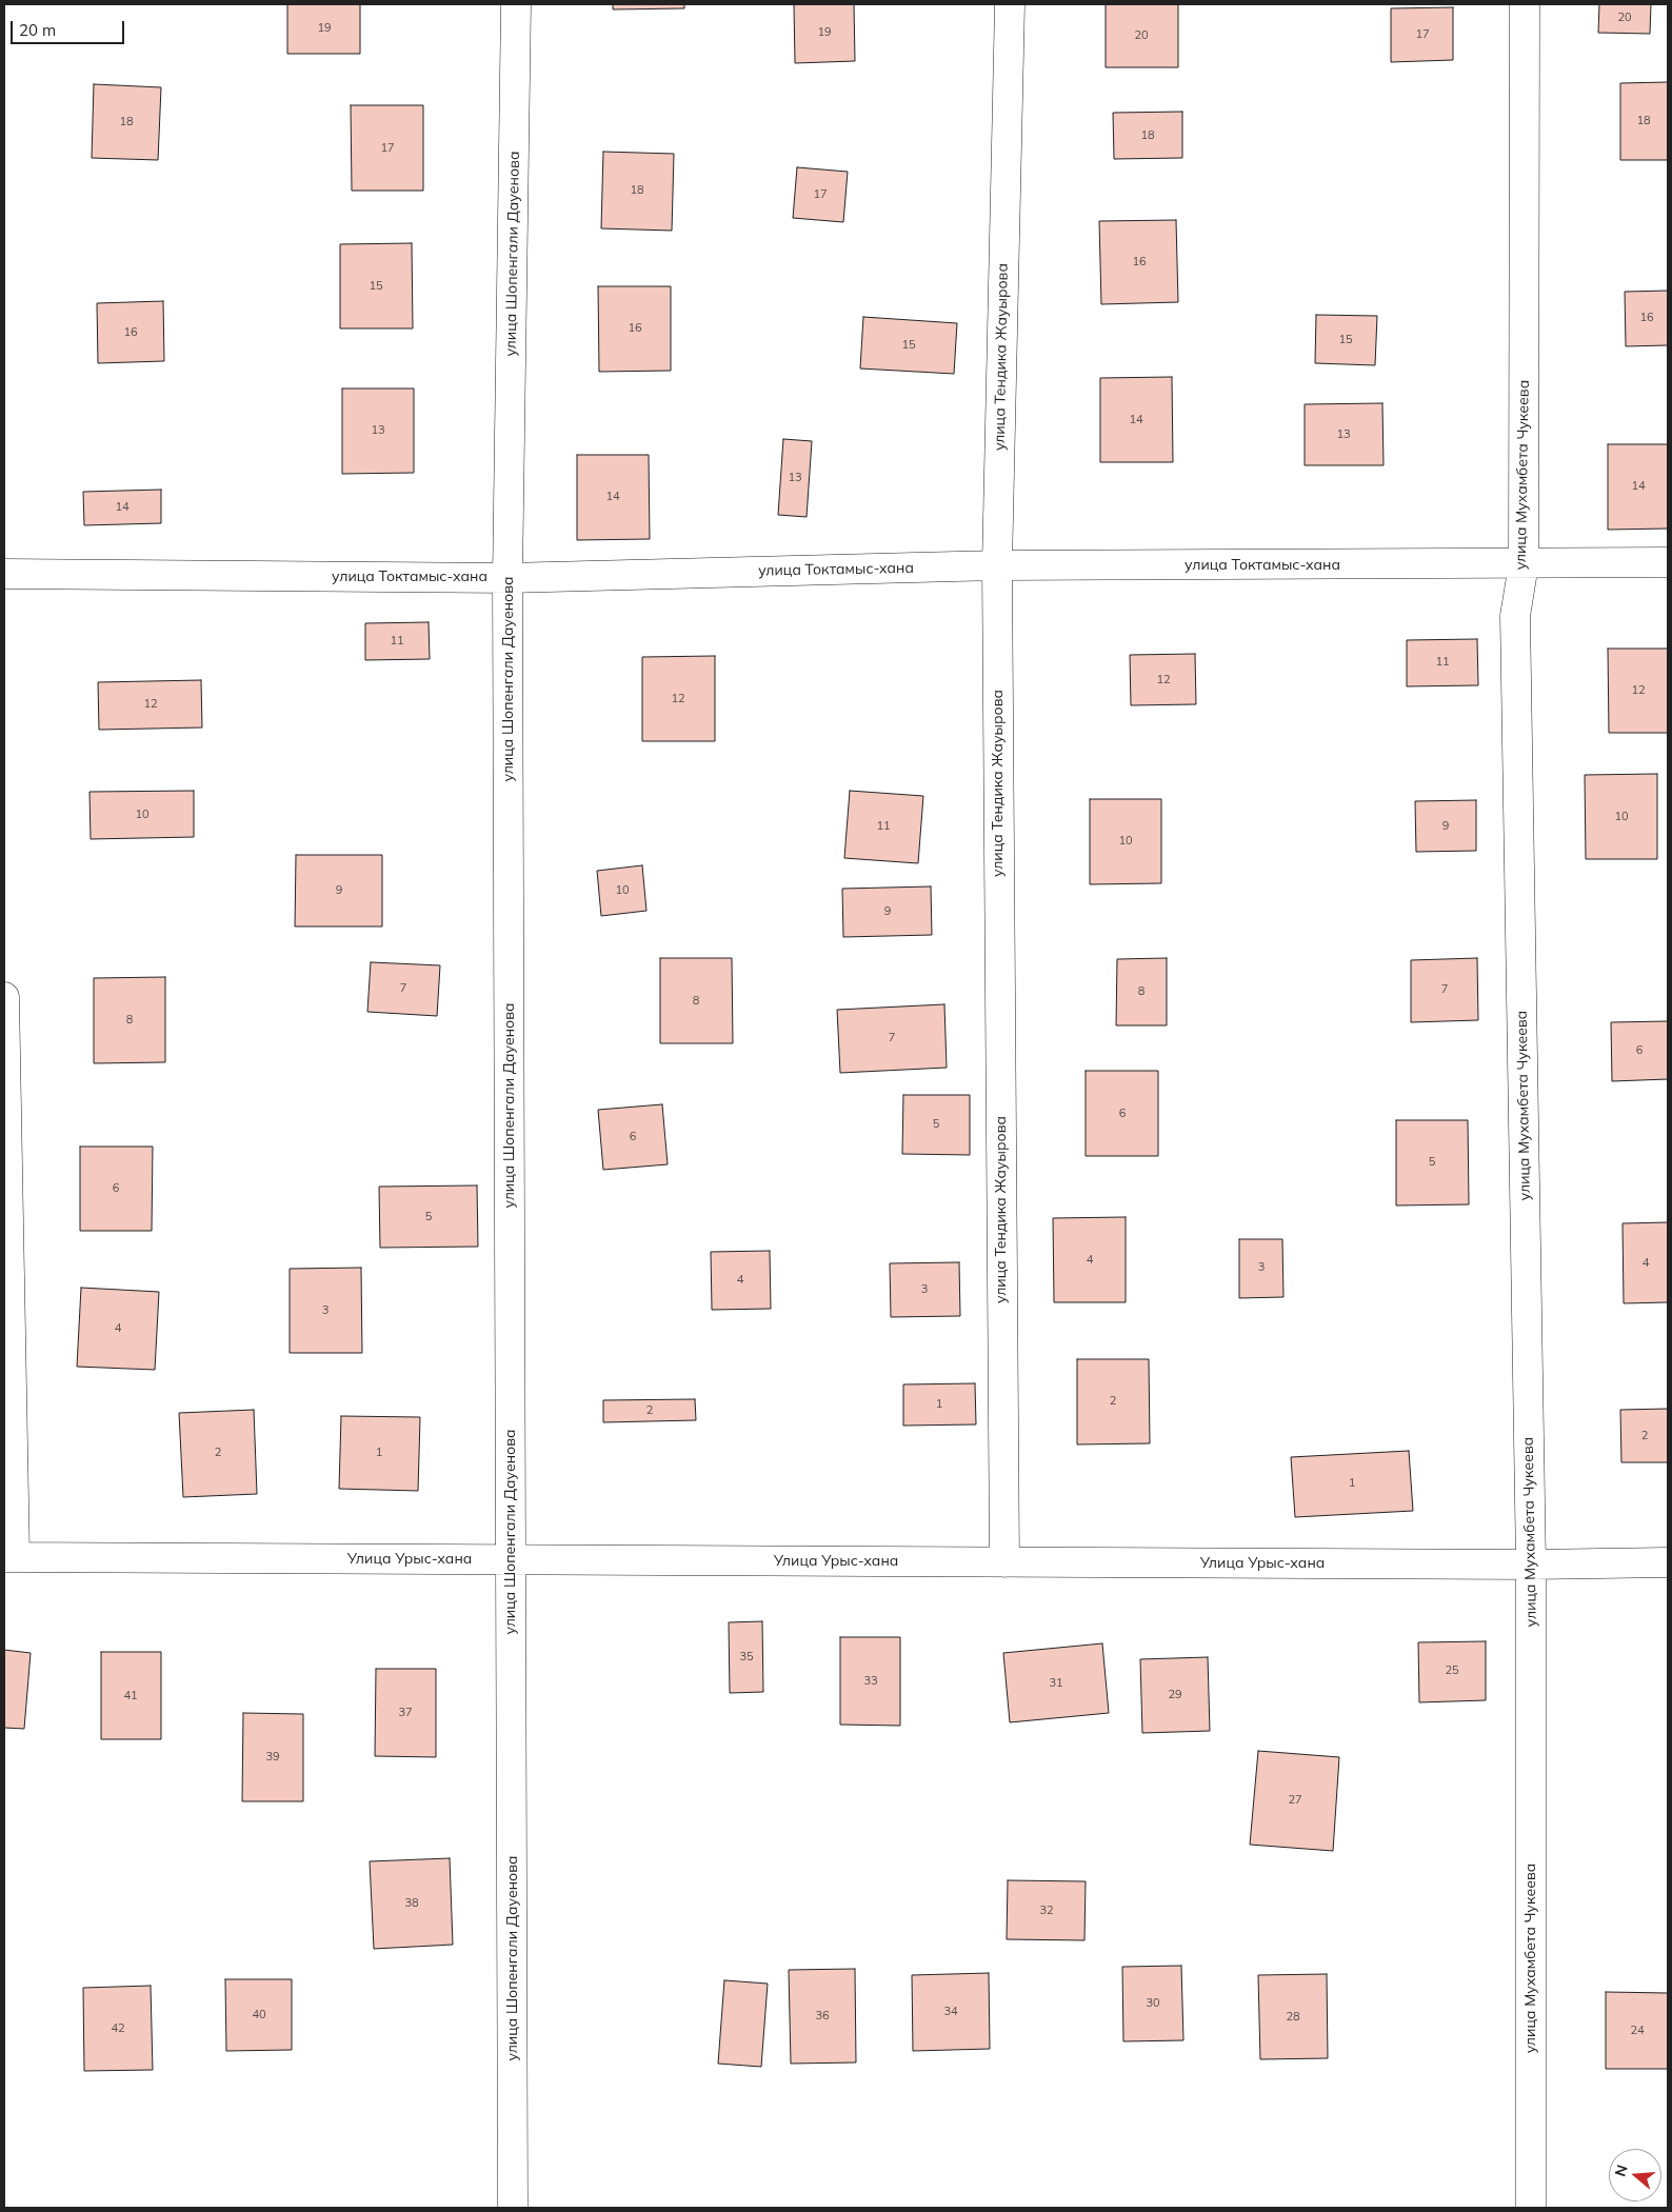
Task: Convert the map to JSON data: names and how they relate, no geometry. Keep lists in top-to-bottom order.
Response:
{
  "streets": {
    "street": [
      "улица Шопенгали Дауенова",
      "улица Тендика Жауырова",
      "улица Мухамбета Чукеева",
      "улица Токтамыс-хана",
      "Улица Урыс-хана"
    ]
  },
  "crossings": [
    ["улица Шопенгали Дауенова", "улица Токтамыс-хана"],
    ["улица Шопенгали Дауенова", "Улица Урыс-хана"],
    ["улица Тендика Жауырова", "улица Токтамыс-хана"],
    ["улица Тендика Жауырова", "Улица Урыс-хана"],
    ["улица Мухамбета Чукеева", "улица Токтамыс-хана"],
    ["улица Мухамбета Чукеева", "Улица Урыс-хана"]
  ],
  "house_numbers": [
    "20",
    "19",
    "19",
    "17",
    "20",
    "18",
    "18",
    "18",
    "17",
    "18",
    "17",
    "16",
    "15",
    "16",
    "16",
    "16",
    "15",
    "15",
    "14",
    "13",
    "13",
    "13",
    "14",
    "14",
    "14",
    "11",
    "11",
    "12",
    "12",
    "12",
    "12",
    "10",
    "10",
    "11",
    "9",
    "10",
    "9",
    "10",
    "9",
    "7",
    "7",
    "8",
    "8",
    "8",
    "7",
    "6",
    "6",
    "5",
    "6",
    "5",
    "6",
    "5",
    "4",
    "4",
    "3",
    "4",
    "3",
    "3",
    "4",
    "2",
    "1",
    "2",
    "2",
    "2",
    "1",
    "1",
    "35",
    "25",
    "33",
    "31",
    "29",
    "41",
    "37",
    "39",
    "27",
    "38",
    "32",
    "30",
    "34",
    "40",
    "36",
    "28",
    "42",
    "24"
  ],
  "scale_bar": "20 m",
  "north": "left"
}
